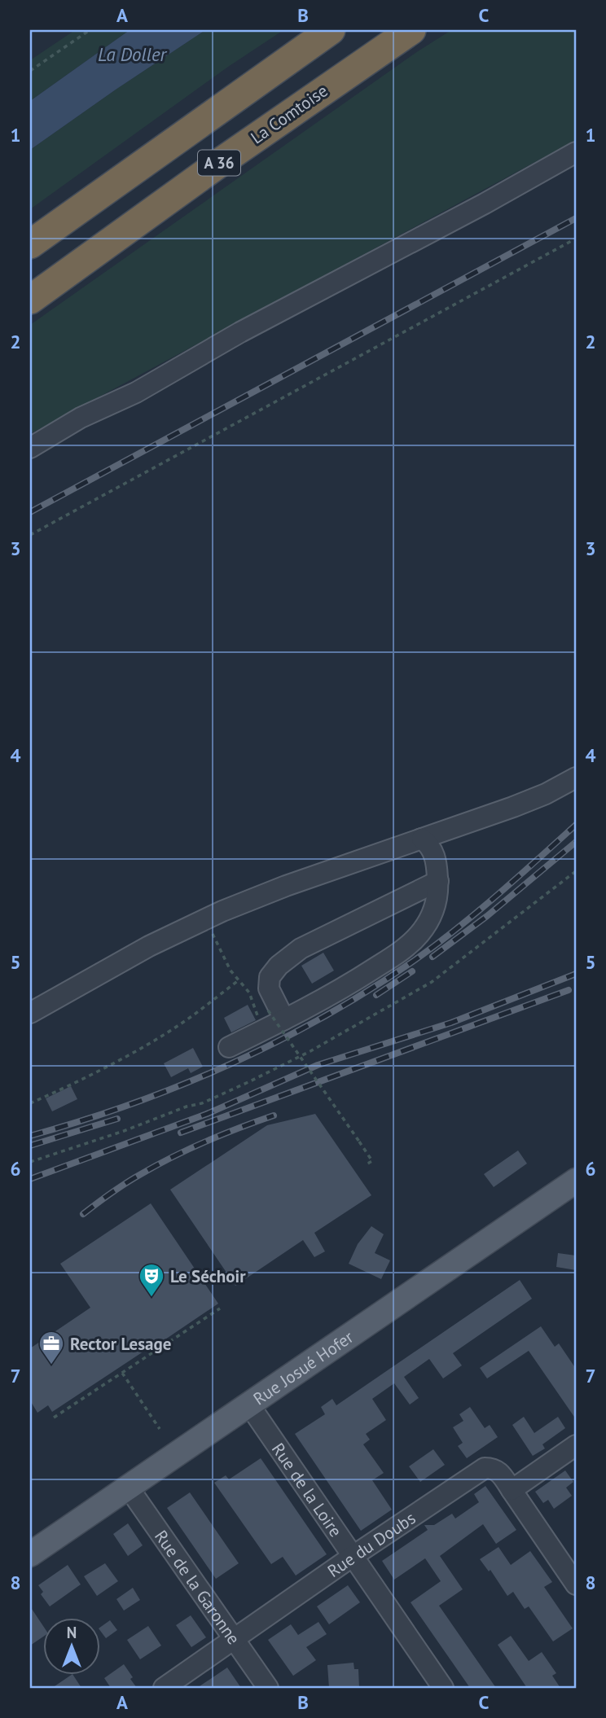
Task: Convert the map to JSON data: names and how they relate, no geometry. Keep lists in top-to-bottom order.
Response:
{
  "streets": {
    "highway": ["La Comtoise", "A 36"],
    "main road": ["Rue Josué Hofer"],
    "street": ["Rue de la Loire", "Rue du Doubs", "Rue de la Garonne"]
  },
  "crossings": [
    ["Rue Josué Hofer", "Rue de la Loire"],
    ["Rue Josué Hofer", "Rue de la Garonne"],
    ["Rue de la Loire", "Rue du Doubs"],
    ["Rue du Doubs", "Rue de la Garonne"]
  ],
  "water": ["La Doller"],
  "places": {
    "theatre": ["Le Séchoir"],
    "office": ["Rector Lesage"]
  },
  "north": "top",
  "grid": {
    "columns": ["A", "B", "C"],
    "rows": [
      "1",
      "2",
      "3",
      "4",
      "5",
      "6",
      "7",
      "8"
    ]
  }
}
